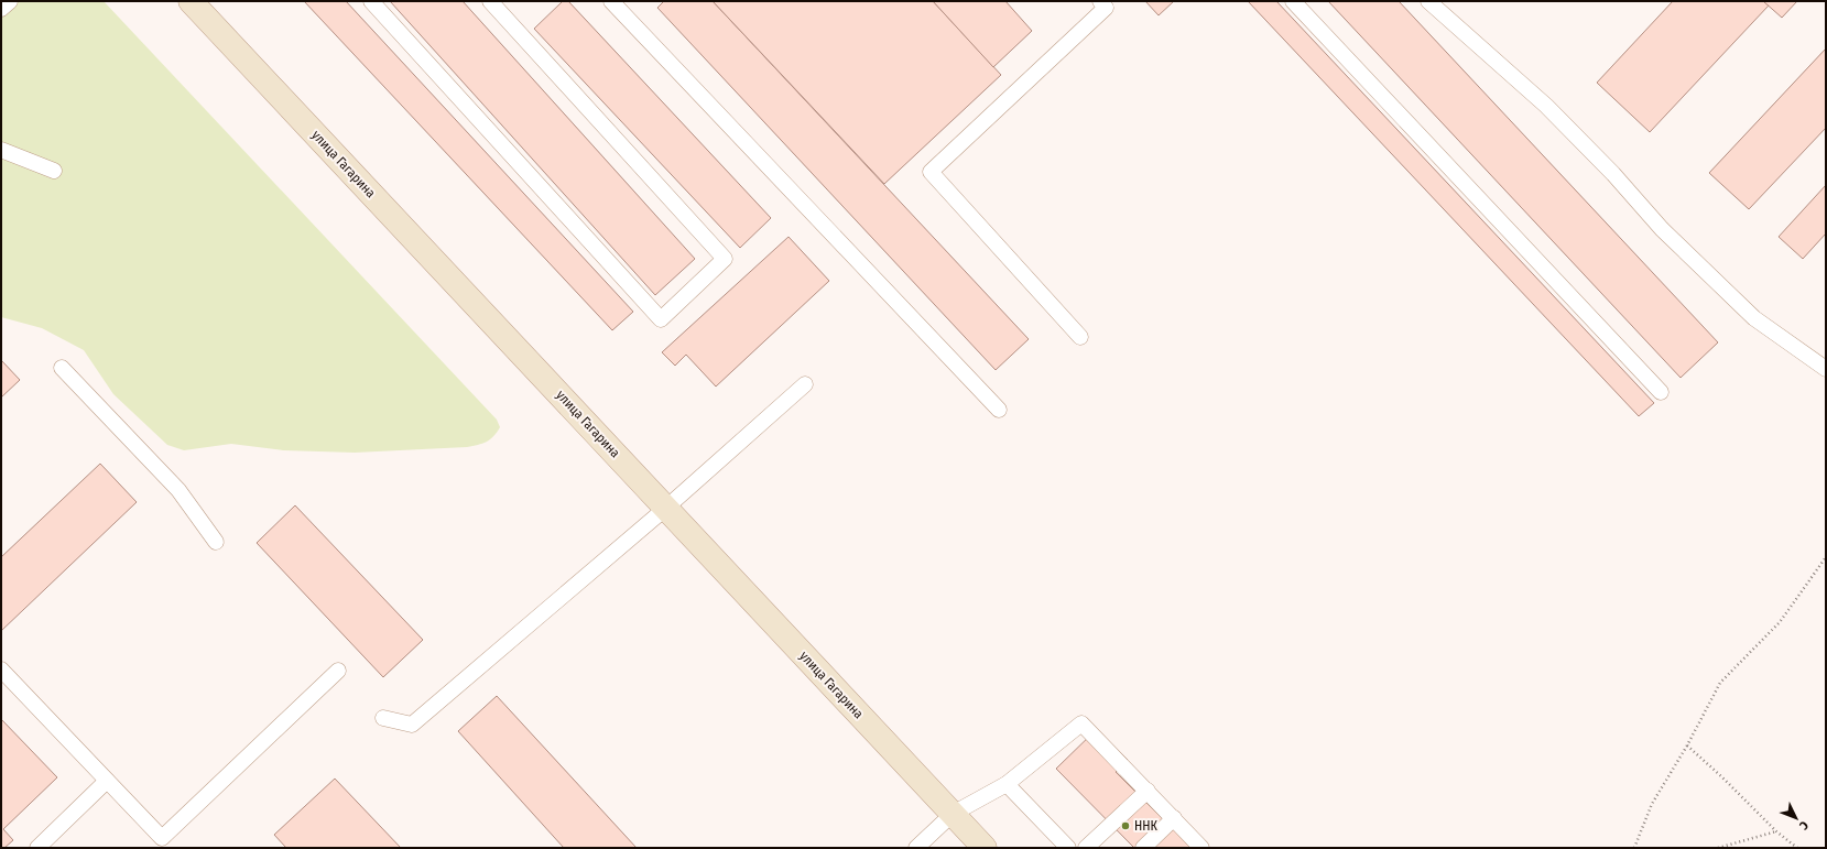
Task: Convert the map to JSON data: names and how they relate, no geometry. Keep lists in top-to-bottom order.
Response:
{
  "streets": {
    "main road": ["улица Гагарина"]
  },
  "places": ["ННК"],
  "north": "bottom right"
}
